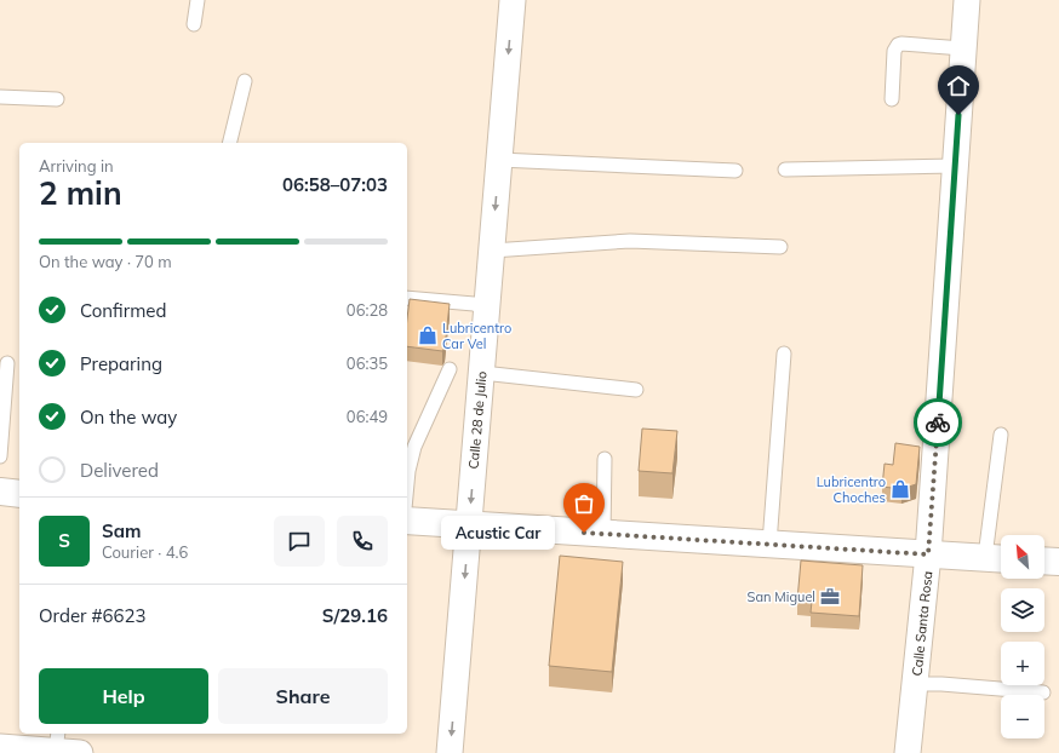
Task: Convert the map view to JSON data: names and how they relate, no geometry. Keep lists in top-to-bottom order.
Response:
{
  "streets": {
    "street": ["Calle 28 de Julio", "Calle Santa Rosa"]
  },
  "one_way": ["Calle 28 de Julio"],
  "places": {
    "shop": ["Lubricentro Car Vel", "Lubricentro Choches"],
    "other": ["Acustic Car"],
    "office": ["San Miguel"]
  },
  "north": "top left",
  "page": {
    "heading": ["2 min", "Arriving in", "06:58–07:03"],
    "panel": [
      "Sam",
      "Courier · 4.6",
      "Order #6623",
      "S/29.16"
    ],
    "bar": "On the way · 70 m",
    "list": [
      ["Confirmed", "06:28"],
      ["Preparing", "06:35"],
      ["On the way", "06:49"],
      "Delivered"
    ],
    "bubble": "Acustic Car",
    "round": "S",
    "map_buttons": ["+", "−"],
    "buttons": ["Help", "Share"]
  }
}
